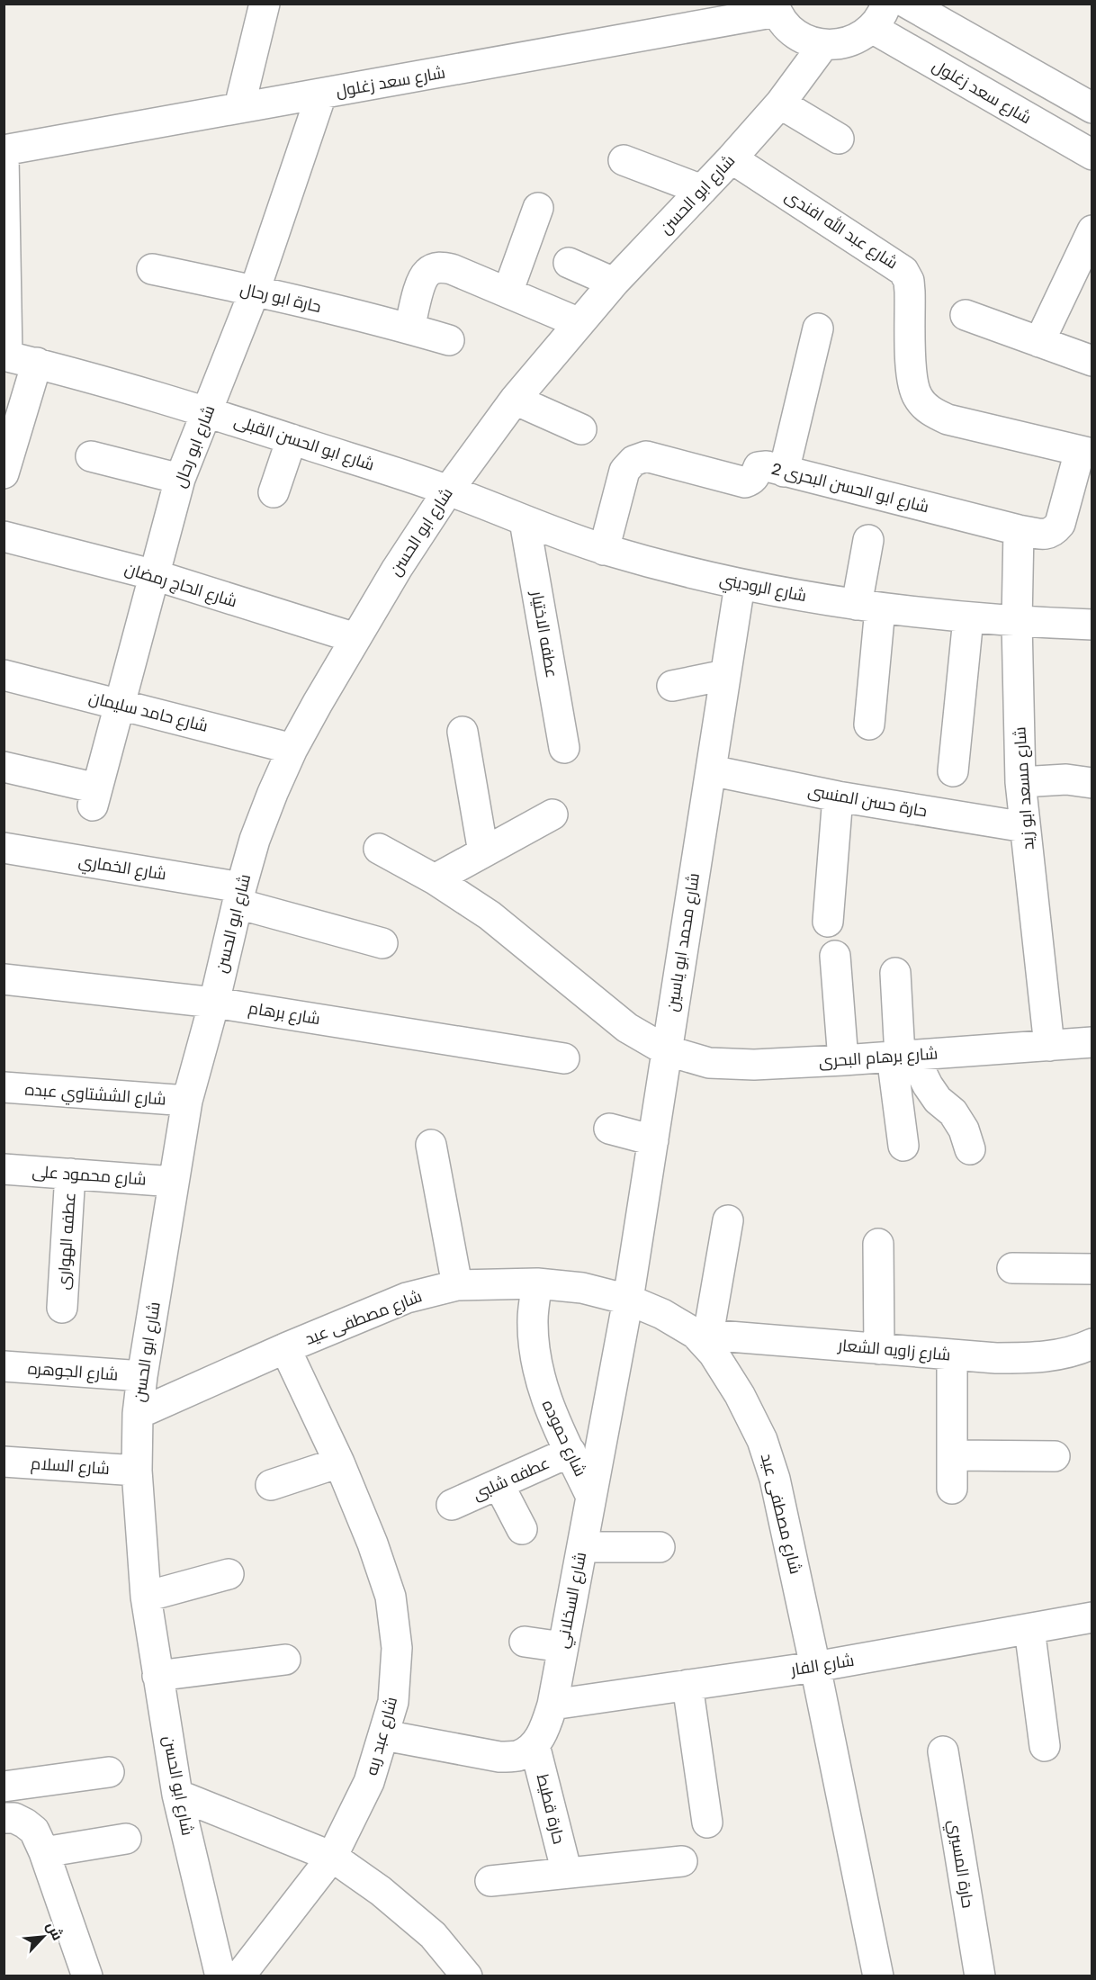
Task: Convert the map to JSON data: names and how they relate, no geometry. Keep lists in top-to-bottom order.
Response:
{
  "streets": {
    "street": [
      "شارع سعد زغلول",
      "شارع ابو الحسن",
      "شارع عبد الله افندى",
      "حارة ابو رحال",
      "شارع ابو الحسن القبلى",
      "شارع ابو رحال",
      "شارع ابو الحسن البحرى 2",
      "شارع الحاج رمضان",
      "شارع الروديني",
      "عطفه الاختيار",
      "شارع حامد سليمان",
      "شارع مسعد ابو زيد",
      "حارة حسن المنسى",
      "شارع الخماري",
      "شارع محمد ابو ياسين",
      "شارع برهام",
      "شارع برهام البحرى",
      "شارع الششتاوي عبده",
      "شارع محمود على",
      "عطفه الهوارى",
      "شارع مصطفى عيد",
      "شارع زاويه الشعار",
      "شارع الجوهره",
      "شارع حموده",
      "شارع السلام",
      "عطفه شلبى",
      "شارع السخلاني",
      "شارع الفار",
      "شارع عبد ربه",
      "حارة قطيط",
      "حارة المسيري"
    ]
  },
  "crossings": [
    ["شارع سعد زغلول", "شارع ابو رحال"],
    ["شارع ابو الحسن", "شارع عبد الله افندى"],
    ["شارع ابو الحسن", "شارع ابو الحسن القبلى"],
    ["شارع ابو الحسن", "شارع الحاج رمضان"],
    ["شارع ابو الحسن", "شارع الروديني"],
    ["شارع ابو الحسن", "شارع حامد سليمان"],
    ["شارع ابو الحسن", "شارع الخماري"],
    ["شارع ابو الحسن", "شارع برهام"],
    ["شارع ابو الحسن", "شارع الششتاوي عبده"],
    ["شارع ابو الحسن", "شارع محمود على"],
    ["شارع ابو الحسن", "شارع مصطفى عيد"],
    ["شارع ابو الحسن", "شارع الجوهره"],
    ["شارع ابو الحسن", "شارع السلام"],
    ["شارع عبد الله افندى", "شارع ابو الحسن البحرى 2"],
    ["حارة ابو رحال", "شارع ابو رحال"],
    ["شارع ابو الحسن القبلى", "شارع ابو رحال"],
    ["شارع ابو الحسن القبلى", "شارع الروديني"],
    ["شارع ابو رحال", "شارع الحاج رمضان"],
    ["شارع ابو رحال", "شارع حامد سليمان"],
    ["شارع ابو الحسن البحرى 2", "شارع الروديني"],
    ["شارع ابو الحسن البحرى 2", "شارع مسعد ابو زيد"],
    ["شارع الروديني", "عطفه الاختيار"],
    ["شارع الروديني", "شارع مسعد ابو زيد"],
    ["شارع الروديني", "شارع محمد ابو ياسين"],
    ["شارع مسعد ابو زيد", "حارة حسن المنسى"],
    ["شارع مسعد ابو زيد", "شارع برهام البحرى"],
    ["حارة حسن المنسى", "شارع محمد ابو ياسين"],
    ["شارع محمد ابو ياسين", "شارع برهام البحرى"],
    ["شارع محمد ابو ياسين", "شارع مصطفى عيد"],
    ["شارع محمد ابو ياسين", "شارع السخلاني"],
    ["شارع محمود على", "عطفه الهوارى"],
    ["شارع مصطفى عيد", "شارع زاويه الشعار"],
    ["شارع مصطفى عيد", "شارع حموده"],
    ["شارع مصطفى عيد", "شارع السخلاني"],
    ["شارع مصطفى عيد", "شارع الفار"],
    ["شارع مصطفى عيد", "شارع عبد ربه"],
    ["شارع حموده", "عطفه شلبى"],
    ["شارع حموده", "شارع السخلاني"],
    ["شارع السخلاني", "شارع الفار"],
    ["شارع السخلاني", "حارة قطيط"]
  ],
  "north": "top right"
}
